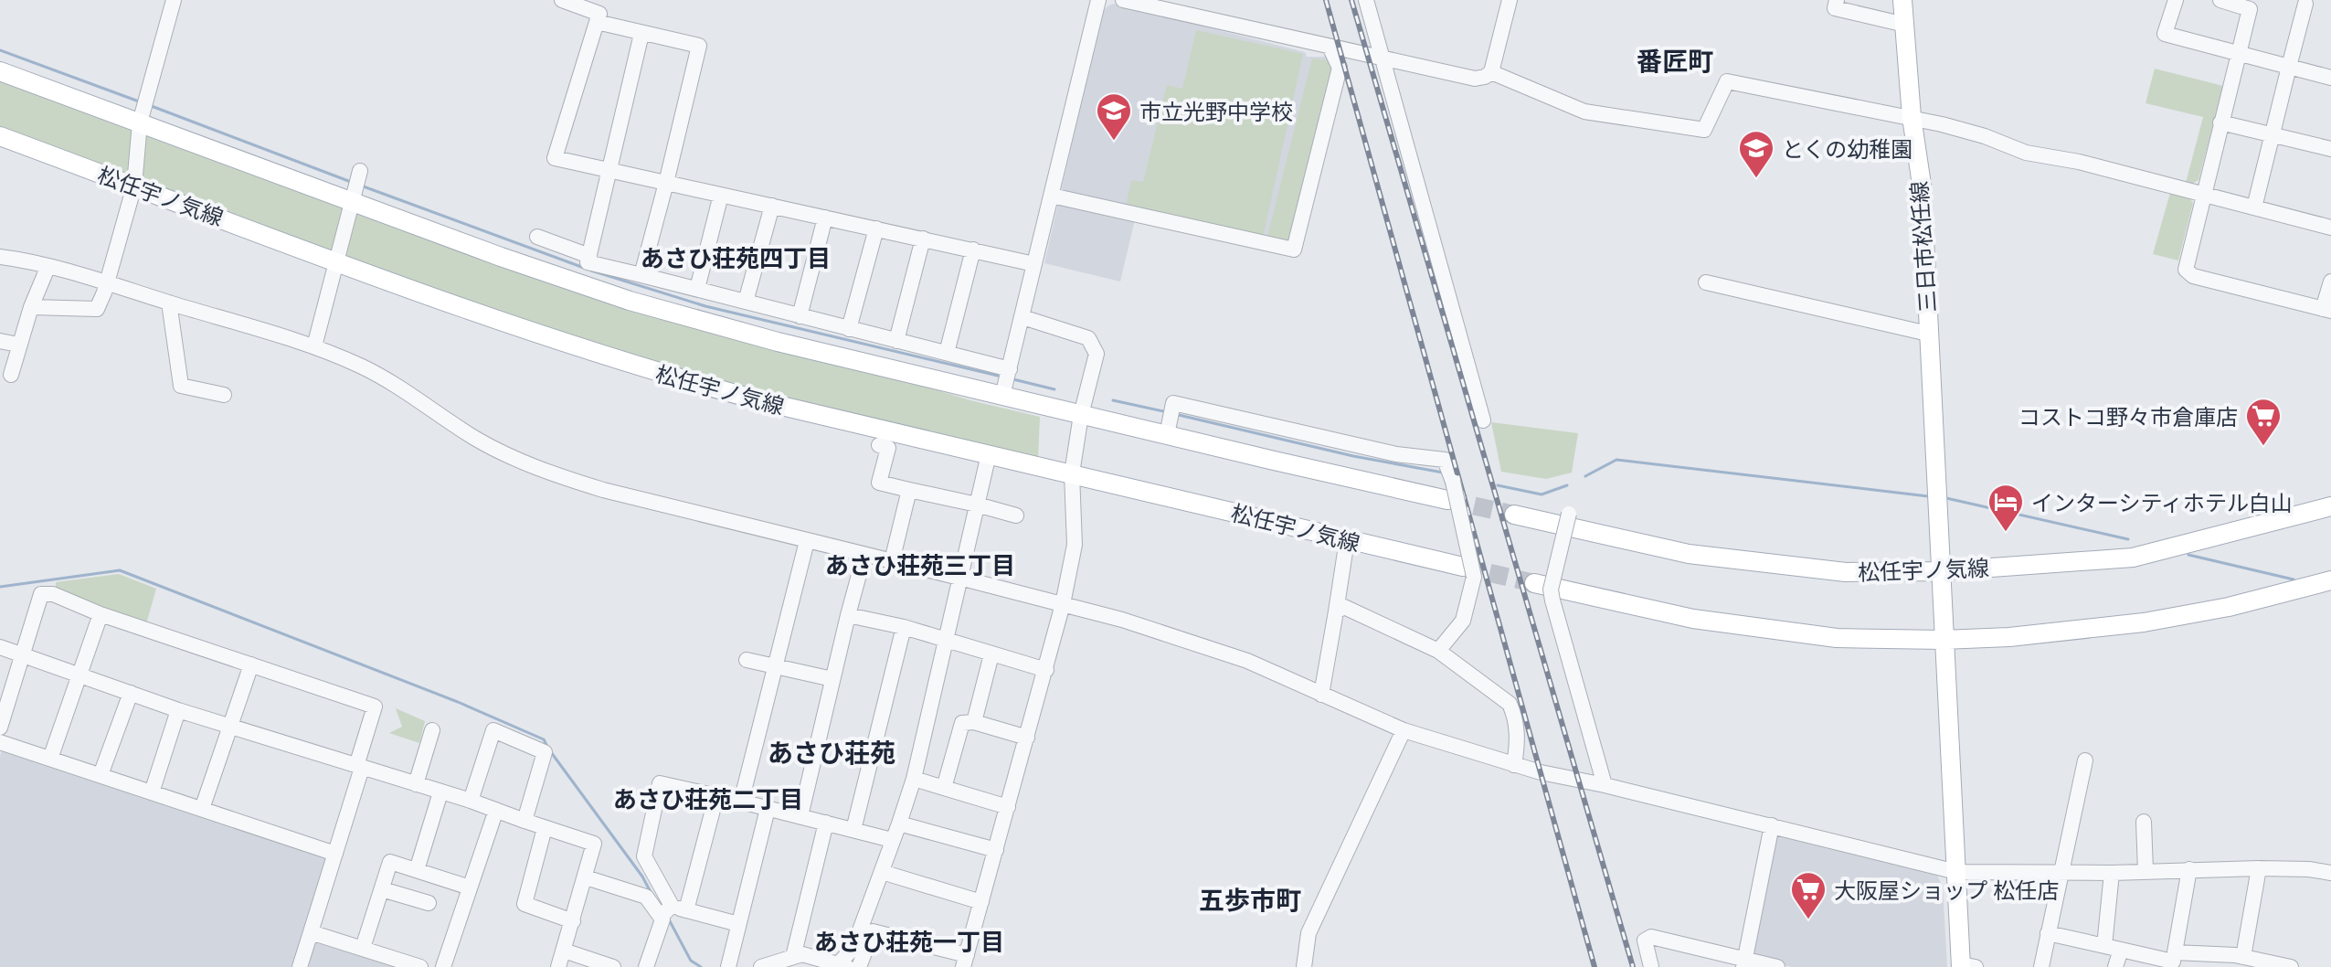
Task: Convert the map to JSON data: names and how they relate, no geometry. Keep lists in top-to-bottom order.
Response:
{
  "streets": {
    "main road": ["松任宇ノ気線", "三日市松任線"]
  },
  "crossings": [
    ["松任宇ノ気線", "三日市松任線"]
  ],
  "districts": [
    "番匠町",
    "あさひ荘苑四丁目",
    "あさひ荘苑三丁目",
    "あさひ荘苑",
    "あさひ荘苑二丁目",
    "五歩市町",
    "あさひ荘苑一丁目"
  ],
  "places": {
    "school or university": ["市立光野中学校", "とくの幼稚園"],
    "supermarket": ["コストコ野々市倉庫店", "大阪屋ショップ 松任店"],
    "hotel": ["インターシティホテル白山"]
  }
}
